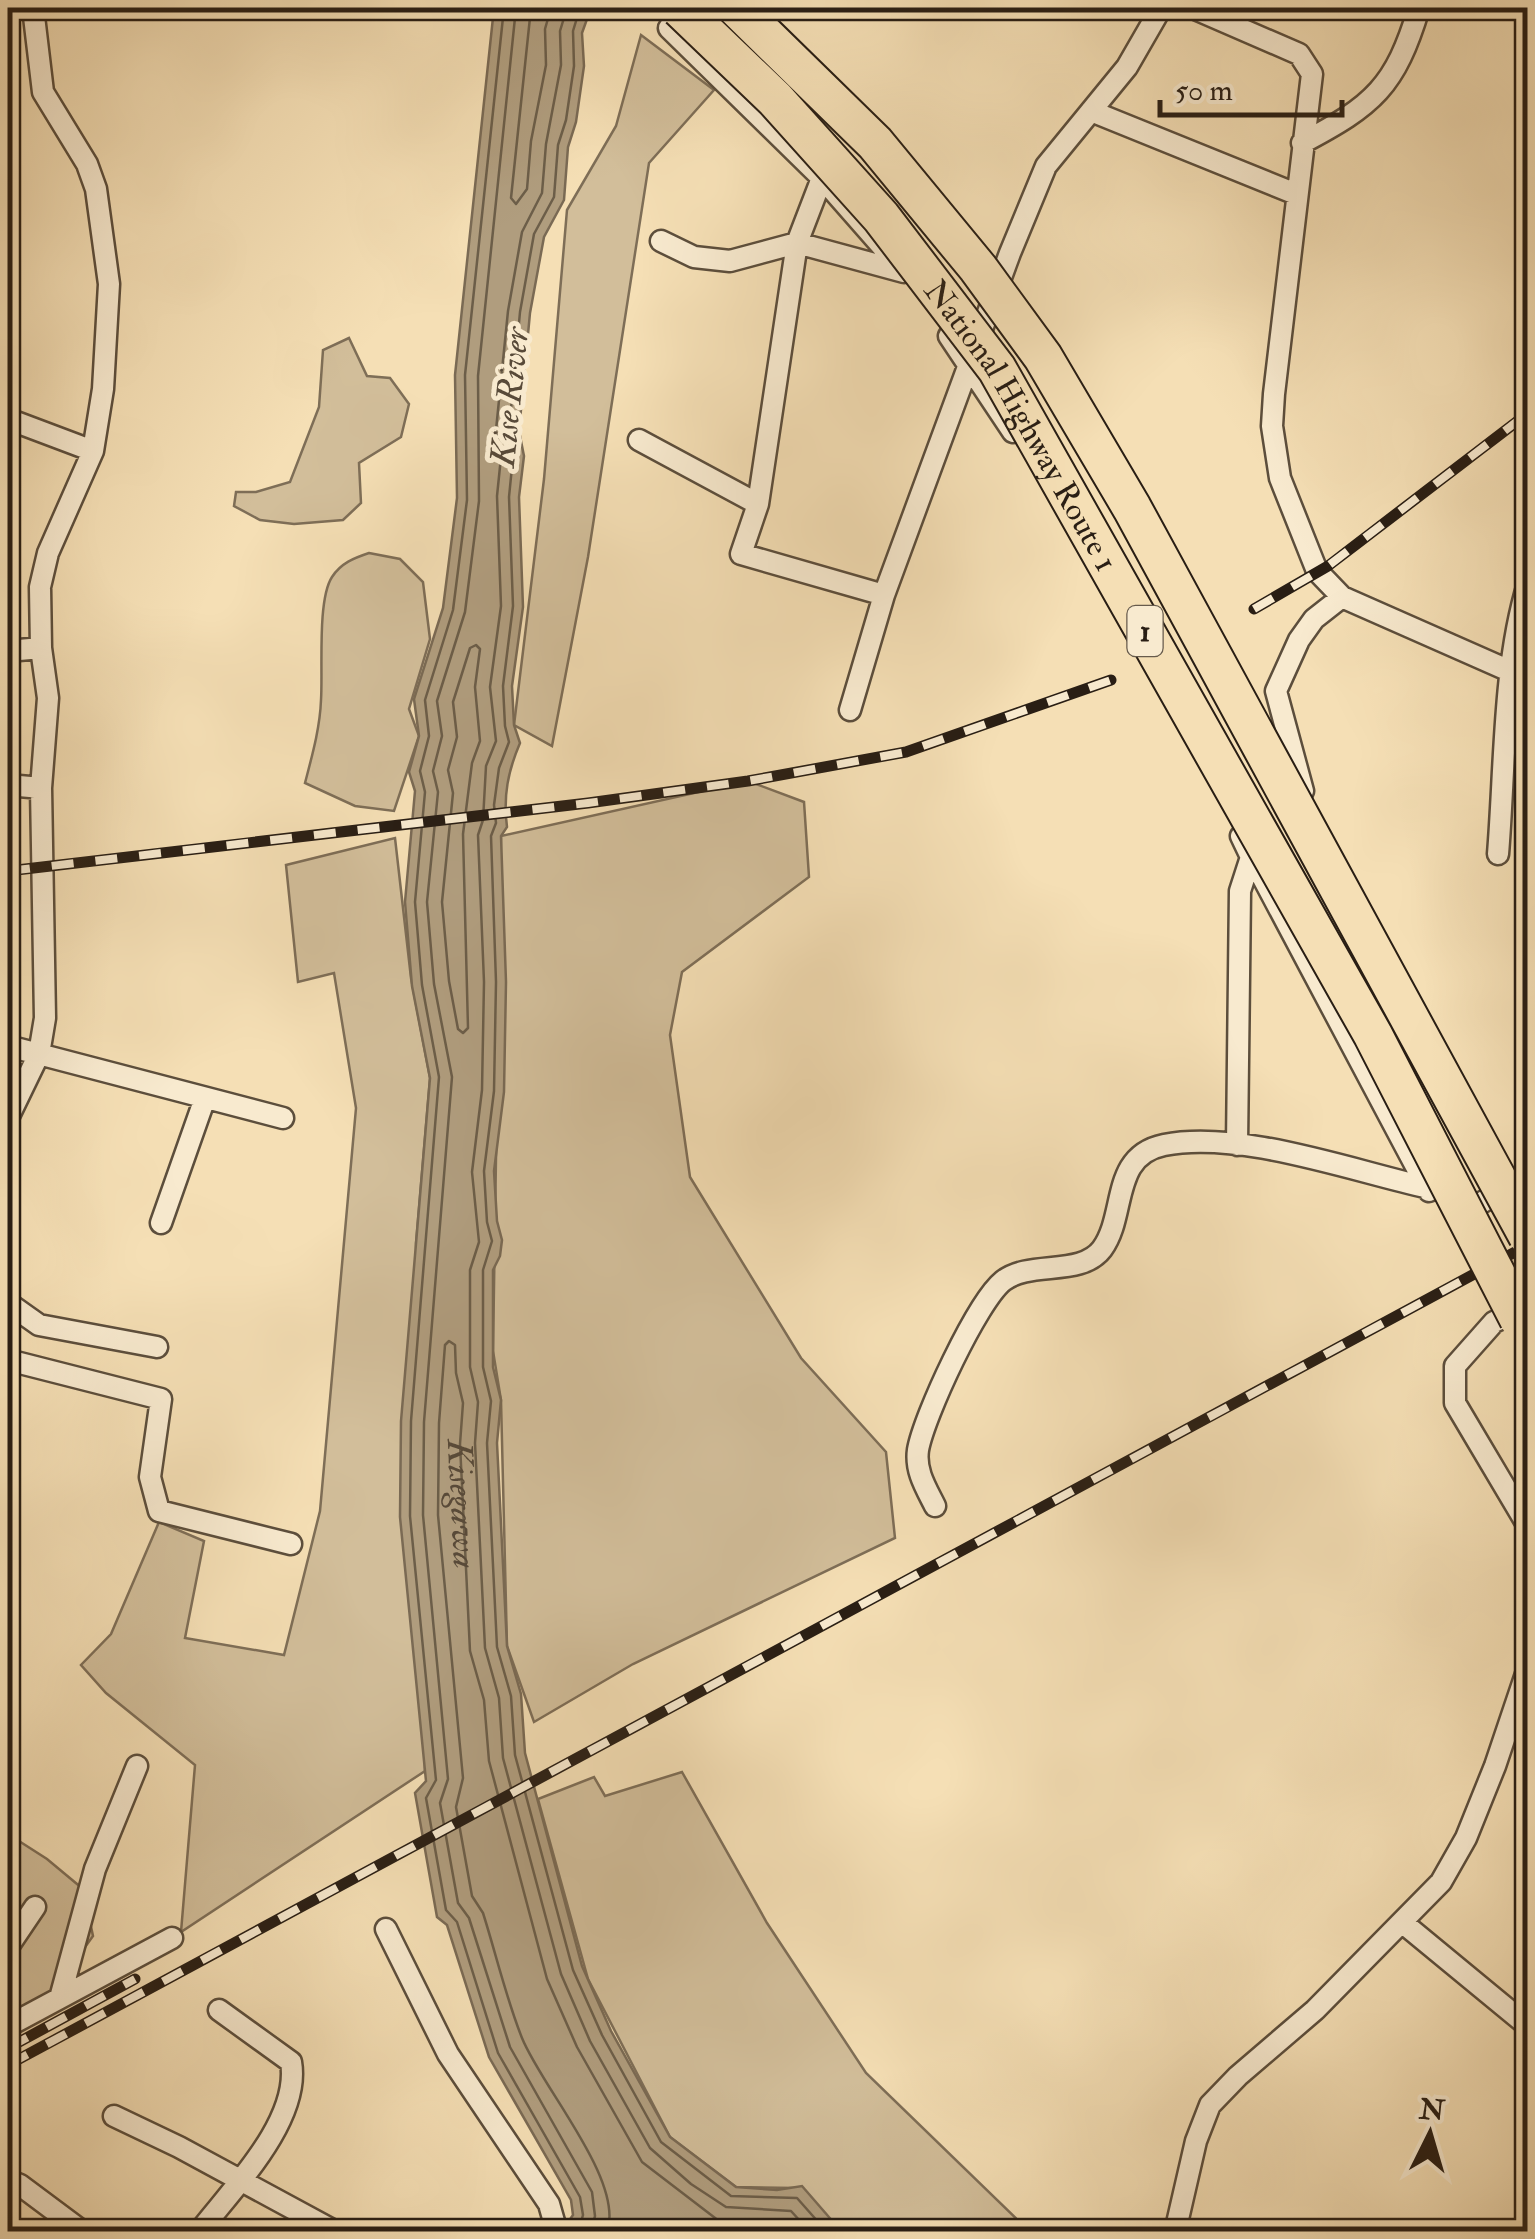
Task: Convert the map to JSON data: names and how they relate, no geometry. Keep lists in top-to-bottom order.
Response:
{
  "streets": {
    "highway": ["National Highway Route 1", "1"]
  },
  "water": ["Kise River", "Kisegawa"],
  "scale_bar": "50 m",
  "north": "top"
}
